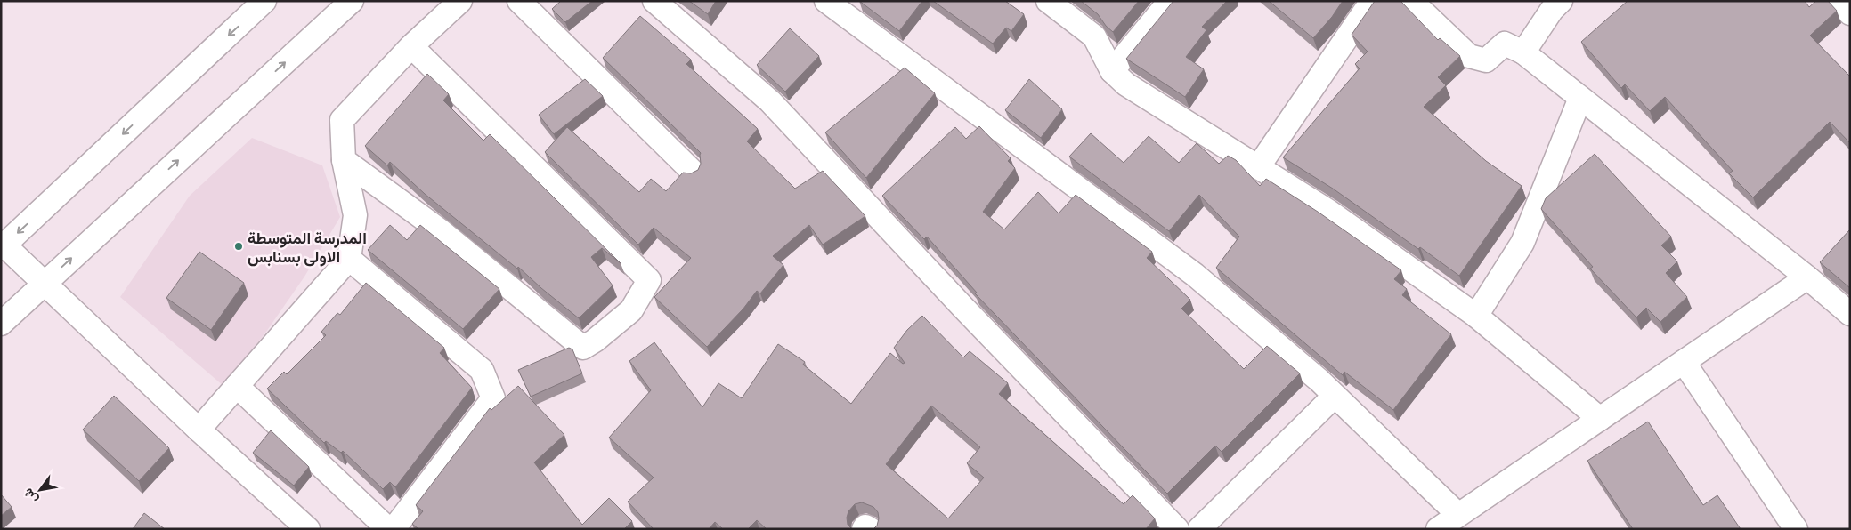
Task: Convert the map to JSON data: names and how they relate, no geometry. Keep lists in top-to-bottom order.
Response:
{
  "places": ["المدرسة المتوسطة الاولى بسنابس"],
  "north": "bottom left"
}
